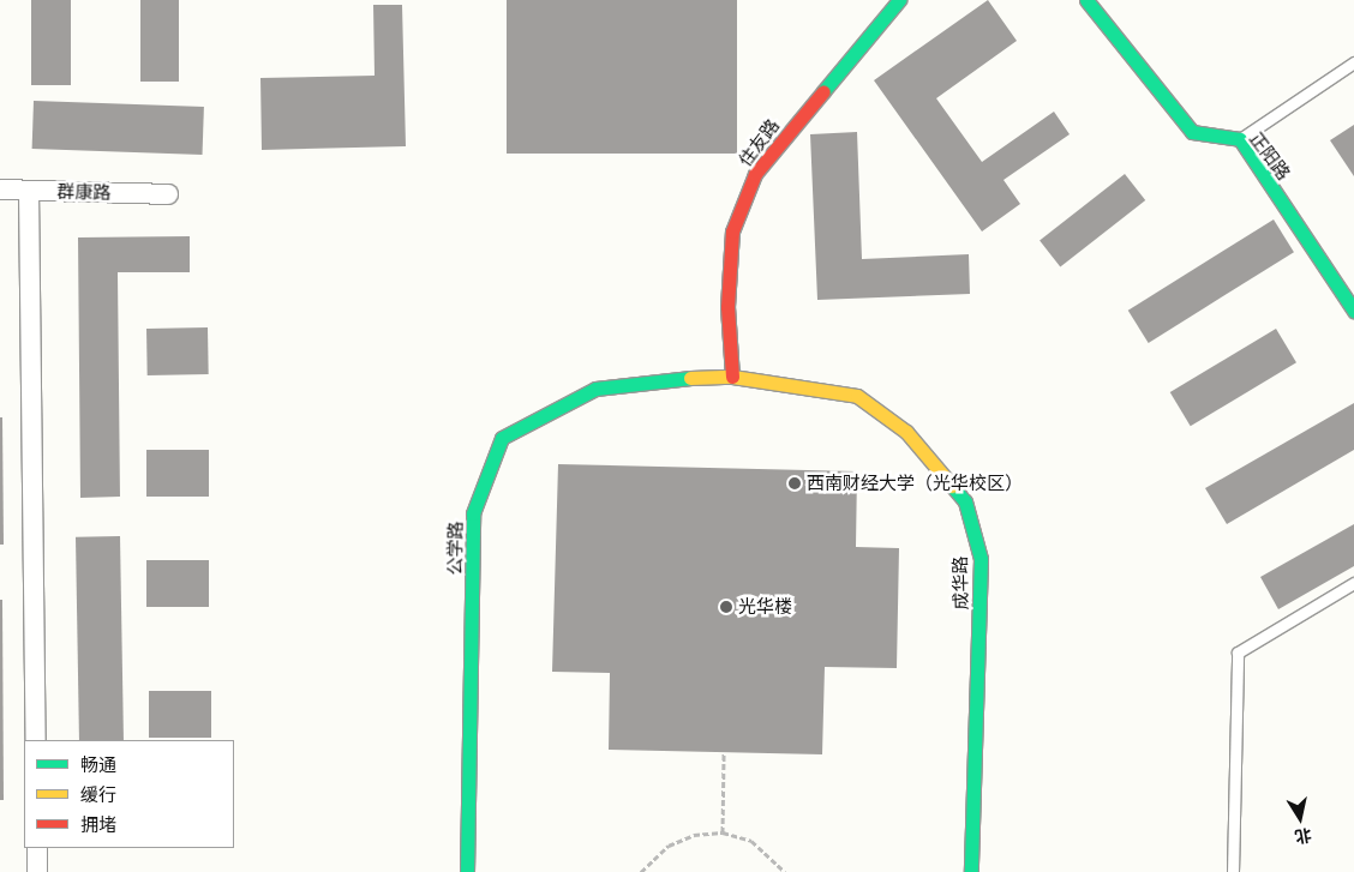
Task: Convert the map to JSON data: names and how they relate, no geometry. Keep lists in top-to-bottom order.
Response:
{
  "streets": {
    "street": [
      "住友路",
      "正阳路",
      "群康路",
      "公学路",
      "成华路"
    ]
  },
  "crossings": [
    ["住友路", "公学路"],
    ["住友路", "成华路"],
    ["公学路", "成华路"]
  ],
  "places": ["西南财经大学（光华校区）", "光华楼"],
  "legend": ["畅通", "缓行", "拥堵"],
  "north": "bottom"
}
